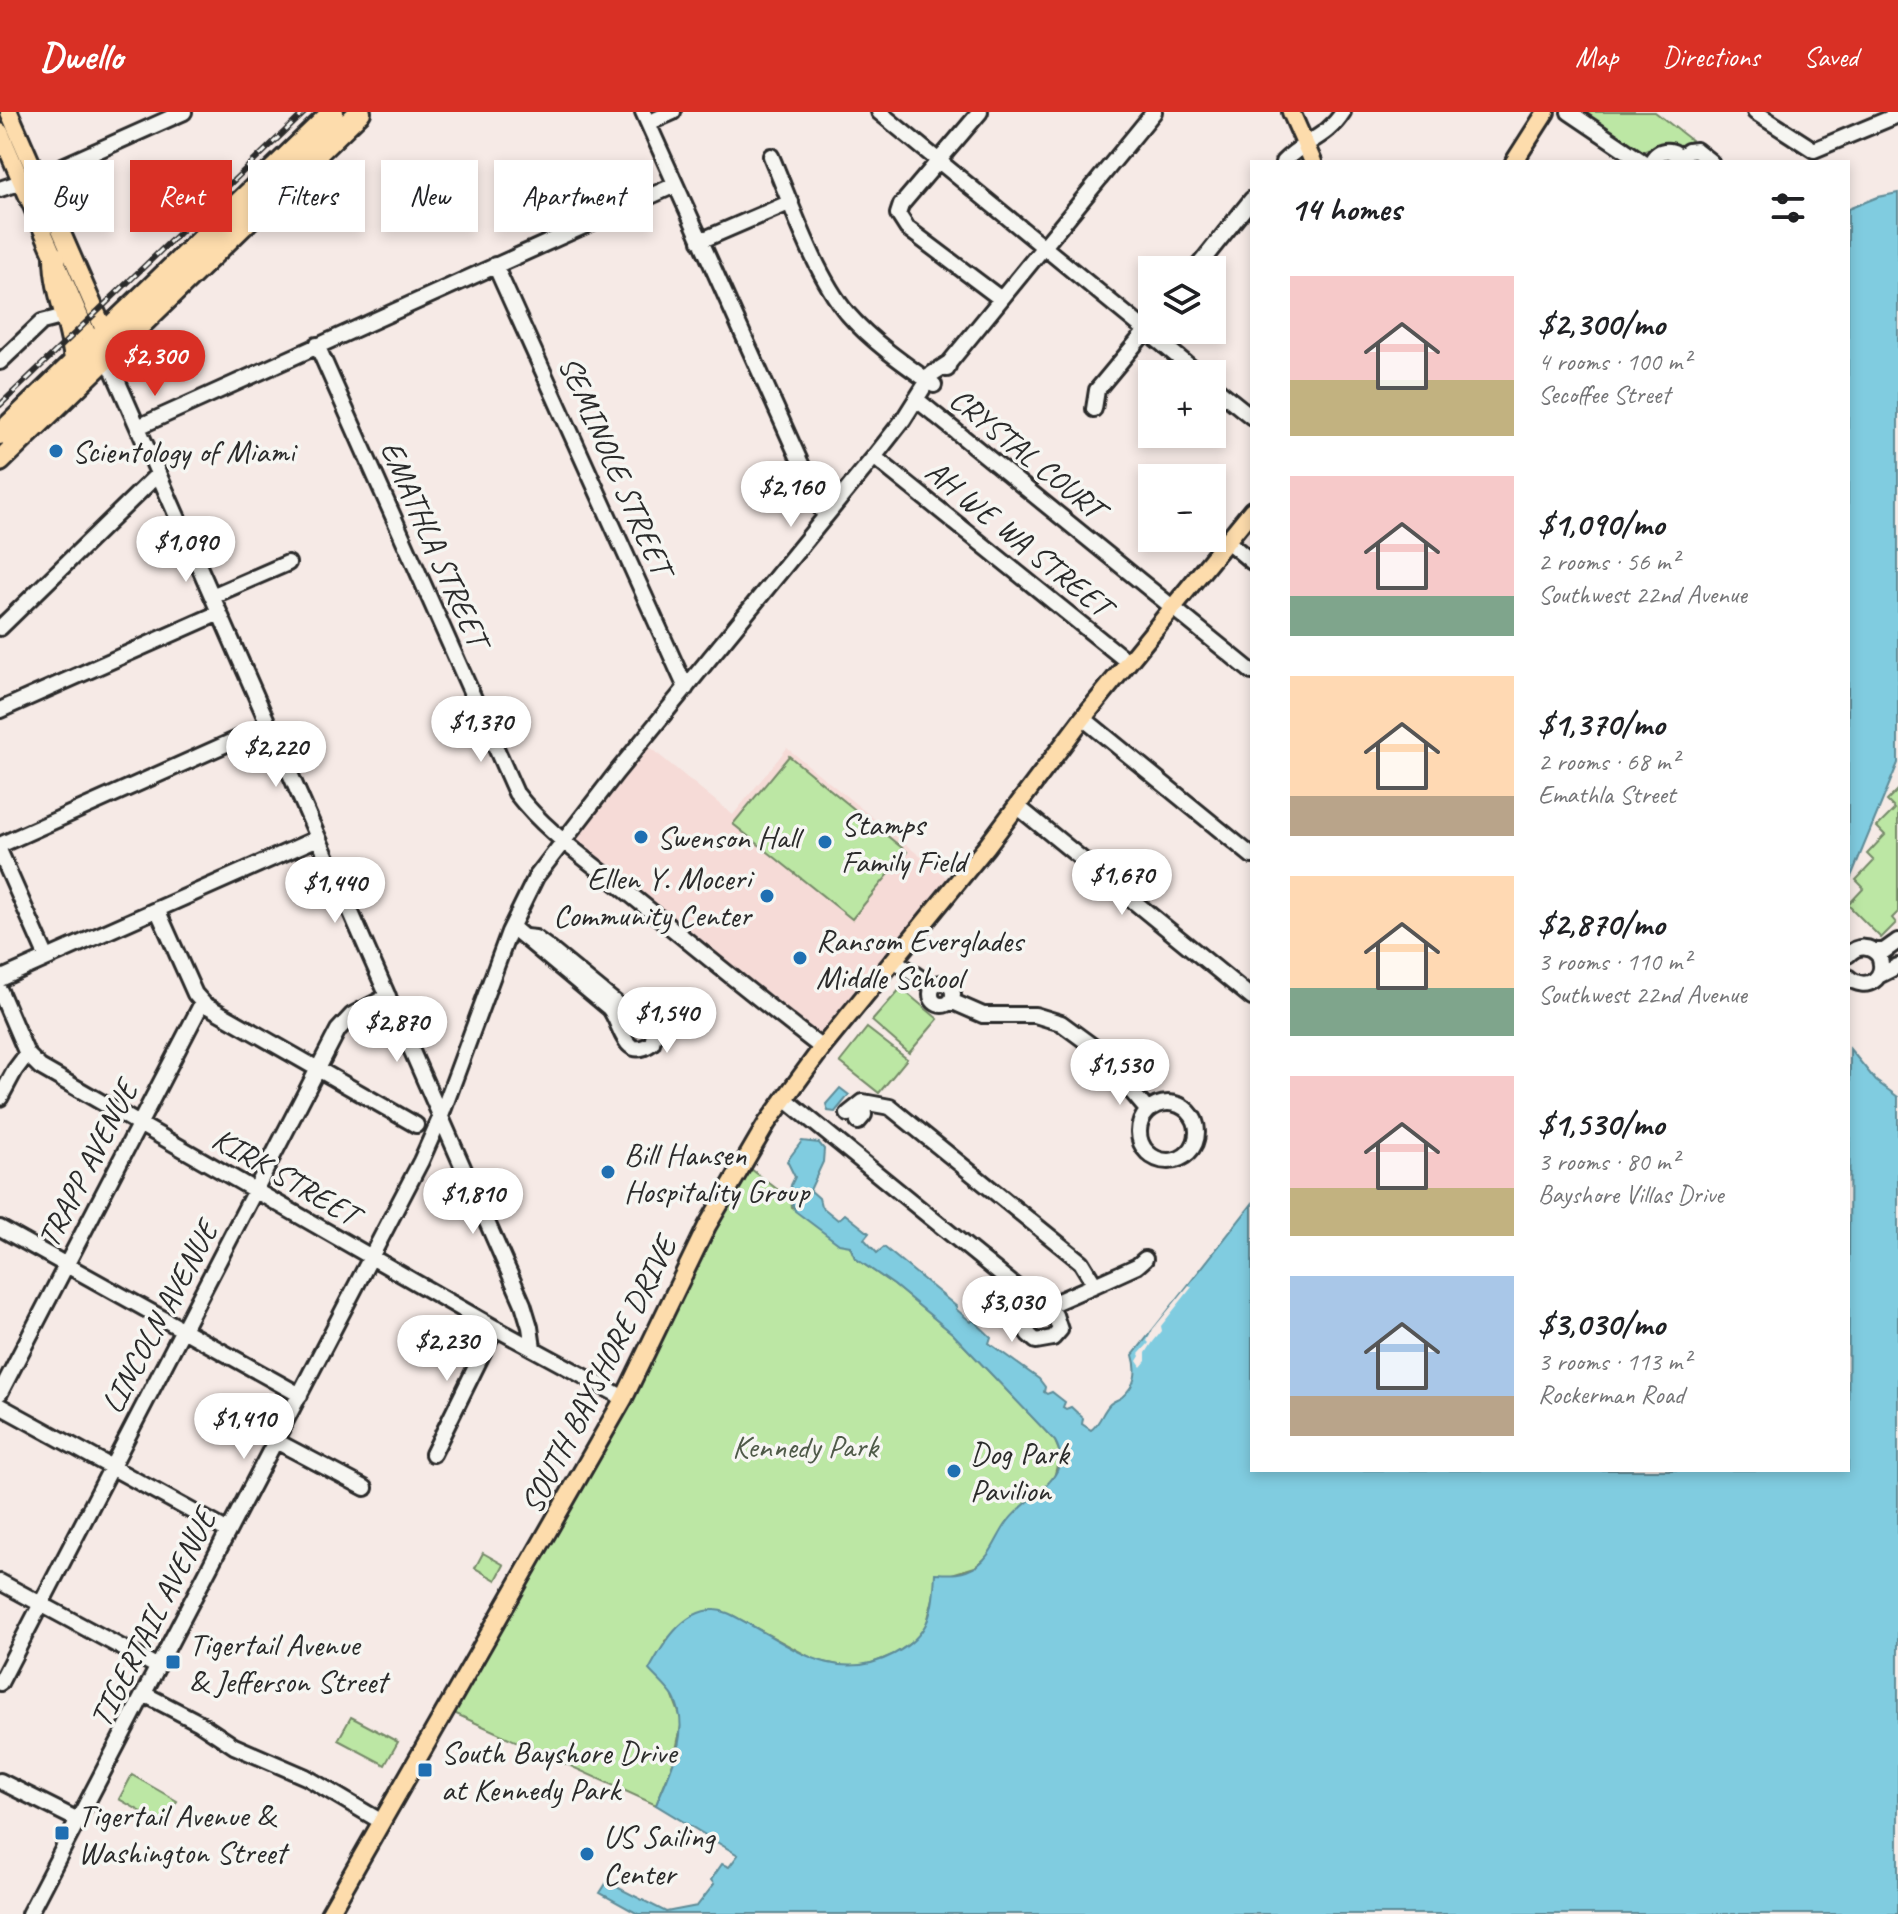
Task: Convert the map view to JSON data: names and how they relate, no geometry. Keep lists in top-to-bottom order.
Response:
{
  "streets": {
    "main road": ["SOUTH BAYSHORE DRIVE"],
    "street": [
      "CRYSTAL COURT",
      "SEMINOLE STREET",
      "AH WE WA STREET",
      "EMATHLA STREET",
      "TRAPP AVENUE",
      "KIRK STREET",
      "LINCOLN AVENUE",
      "TIGERTAIL AVENUE"
    ]
  },
  "crossings": [
    ["CRYSTAL COURT", "SOUTH BAYSHORE DRIVE"],
    ["CRYSTAL COURT", "TIGERTAIL AVENUE"],
    ["SEMINOLE STREET", "TIGERTAIL AVENUE"],
    ["AH WE WA STREET", "SOUTH BAYSHORE DRIVE"],
    ["AH WE WA STREET", "TIGERTAIL AVENUE"],
    ["EMATHLA STREET", "SOUTH BAYSHORE DRIVE"],
    ["EMATHLA STREET", "TIGERTAIL AVENUE"],
    ["TRAPP AVENUE", "KIRK STREET"],
    ["KIRK STREET", "LINCOLN AVENUE"],
    ["KIRK STREET", "SOUTH BAYSHORE DRIVE"],
    ["KIRK STREET", "TIGERTAIL AVENUE"]
  ],
  "parks": ["Kennedy Park"],
  "places": {
    "other": [
      "Scientology of Miami",
      "Swenson Hall",
      "Stamps Family Field",
      "Ellen Y. Moceri Community Center",
      "Ransom Everglades Middle School",
      "Bill Hansen Hospitality Group",
      "Dog Park Pavilion",
      "US Sailing Center"
    ],
    "transit": ["Tigertail Avenue & Jefferson Street", "South Bayshore Drive at Kennedy Park", "Tigertail Avenue & Washington Street"]
  },
  "page": {
    "header": "Dwello",
    "nav": ["Map", "Directions", "Saved"],
    "chip": [
      "Buy",
      "Rent",
      "Filters",
      "New",
      "Apartment"
    ],
    "heading": "14 homes",
    "map_buttons": ["+", "−"],
    "list": [
      {
        "name": "$2,300/mo",
        "note": "4 rooms · 100 m² · Secoffee Street"
      },
      {
        "name": "$1,090/mo",
        "note": "2 rooms · 56 m² · Southwest 22nd Avenue"
      },
      {
        "name": "$1,370/mo",
        "note": "2 rooms · 68 m² · Emathla Street"
      },
      {
        "name": "$2,870/mo",
        "note": "3 rooms · 110 m² · Southwest 22nd Avenue"
      },
      {
        "name": "$1,530/mo",
        "note": "3 rooms · 80 m² · Bayshore Villas Drive"
      },
      {
        "name": "$3,030/mo",
        "note": "3 rooms · 113 m² · Rockerman Road"
      }
    ],
    "price": [
      "$2,300",
      "$2,160",
      "$1,090",
      "$1,370",
      "$2,220",
      "$1,670",
      "$1,440",
      "$1,540",
      "$2,870",
      "$1,530",
      "$1,810",
      "$3,030",
      "$2,230",
      "$1,410"
    ]
  }
}
